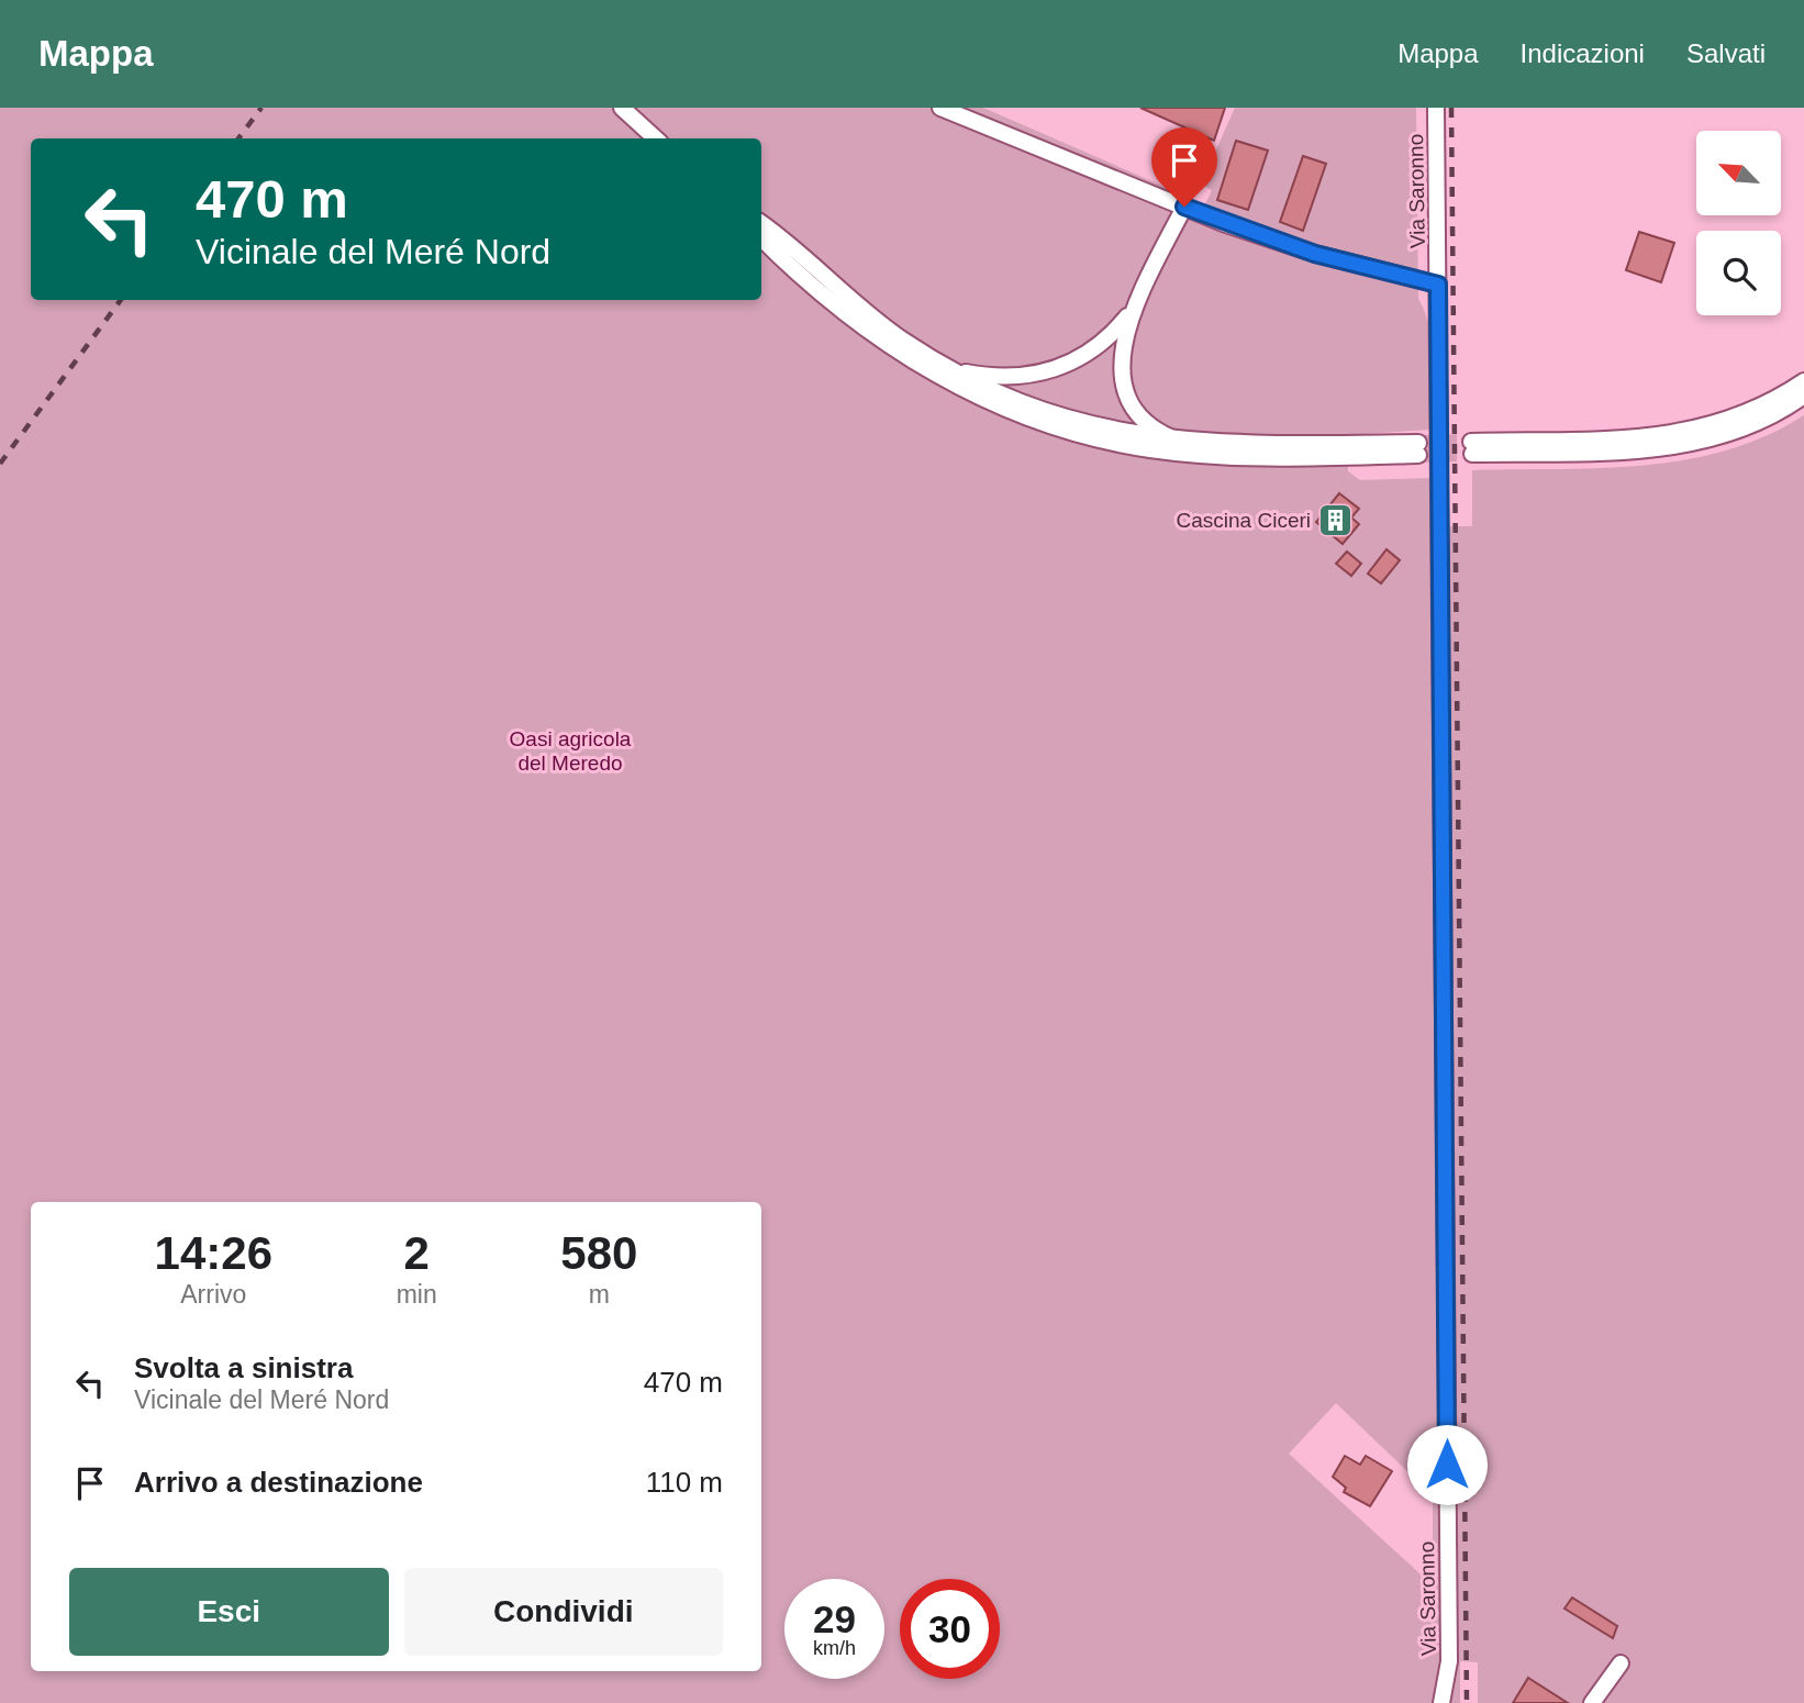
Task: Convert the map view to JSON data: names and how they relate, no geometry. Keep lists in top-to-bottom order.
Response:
{
  "streets": {
    "street": ["Via Saronno"]
  },
  "parks": ["Oasi agricola del Meredo"],
  "places": {
    "building": ["Cascina Ciceri"]
  },
  "north": "top left",
  "page": {
    "header": "Mappa",
    "nav": ["Mappa", "Indicazioni", "Salvati"],
    "turn": ["470 m", "Vicinale del Meré Nord"],
    "eta": [
      "14:26",
      "Arrivo",
      "2",
      "min",
      "580",
      "m"
    ],
    "list": [
      {
        "name": "Svolta a sinistra",
        "note": "Vicinale del Meré Nord",
        "value": "470 m"
      },
      {
        "name": "Arrivo a destinazione",
        "value": "110 m"
      }
    ],
    "buttons": ["Esci", "Condividi"],
    "speed": "29 km/h",
    "limit": "30"
  }
}
